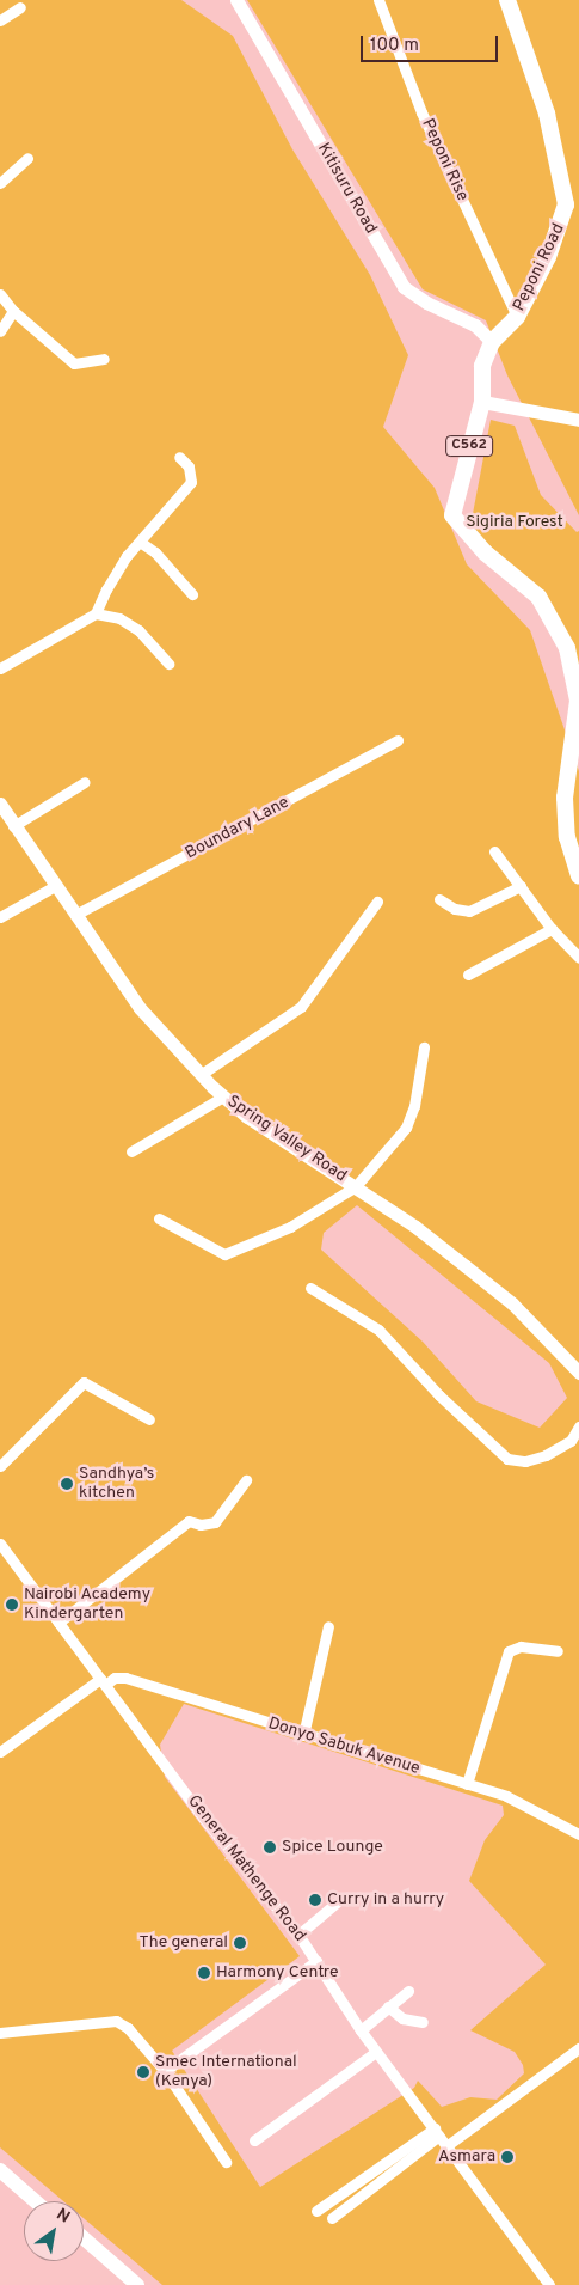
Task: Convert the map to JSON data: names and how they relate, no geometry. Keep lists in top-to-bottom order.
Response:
{
  "streets": {
    "main road": ["Peponi Road", "C562"],
    "street": [
      "Peponi Rise",
      "Kitisuru Road",
      "Boundary Lane",
      "Spring Valley Road",
      "Donyo Sabuk Avenue",
      "General Mathenge Road"
    ]
  },
  "crossings": [
    ["Peponi Rise", "Peponi Road"],
    ["Kitisuru Road", "Peponi Road"],
    ["Boundary Lane", "Spring Valley Road"],
    ["Donyo Sabuk Avenue", "General Mathenge Road"]
  ],
  "parks": ["Sigiria Forest"],
  "places": [
    "Sandhya’s kitchen",
    "Nairobi Academy Kindergarten",
    "Spice Lounge",
    "Curry in a hurry",
    "The general",
    "Harmony Centre",
    "Smec International (Kenya)",
    "Asmara"
  ],
  "scale_bar": "100 m",
  "north": "top right"
}
